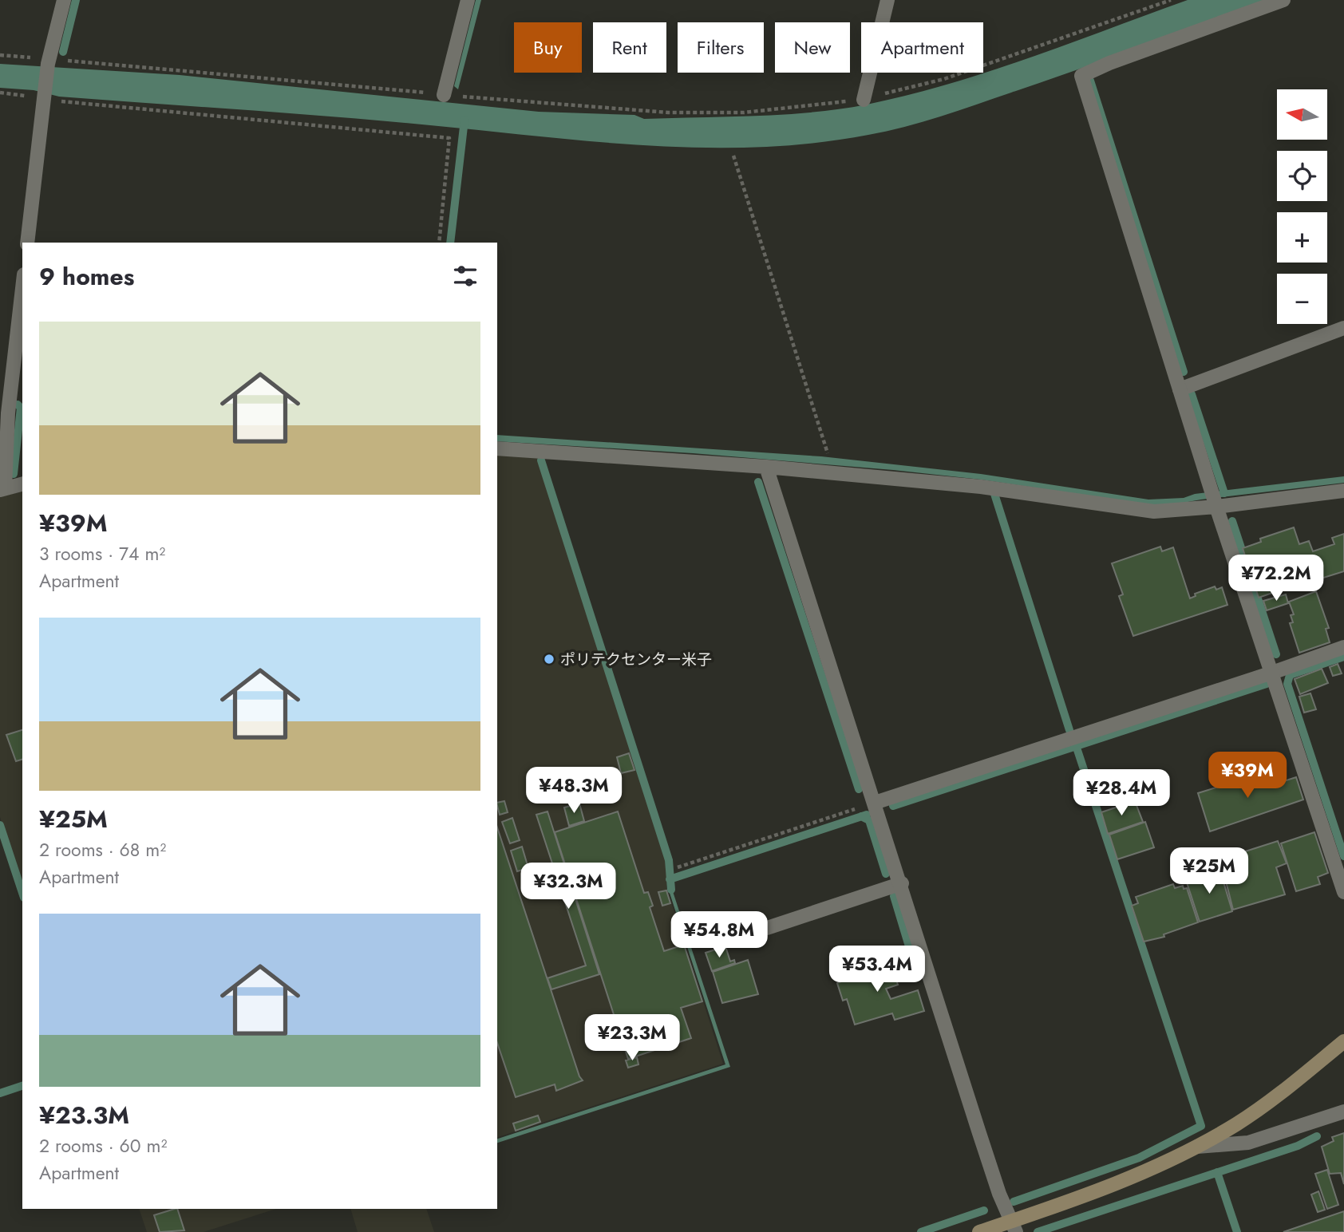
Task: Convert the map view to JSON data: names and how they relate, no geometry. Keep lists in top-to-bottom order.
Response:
{
  "places": ["ポリテクセンター米子"],
  "north": "left",
  "page": {
    "chip": [
      "Buy",
      "Rent",
      "Filters",
      "New",
      "Apartment"
    ],
    "map_buttons": ["+", "−"],
    "heading": "9 homes",
    "list": [
      {
        "name": "¥39M",
        "note": "3 rooms · 74 m² · Apartment"
      },
      {
        "name": "¥25M",
        "note": "2 rooms · 68 m² · Apartment"
      },
      {
        "name": "¥23.3M",
        "note": "2 rooms · 60 m² · Apartment"
      }
    ],
    "price": [
      "¥72.2M",
      "¥39M",
      "¥48.3M",
      "¥28.4M",
      "¥25M",
      "¥32.3M",
      "¥54.8M",
      "¥53.4M",
      "¥23.3M"
    ]
  }
}
